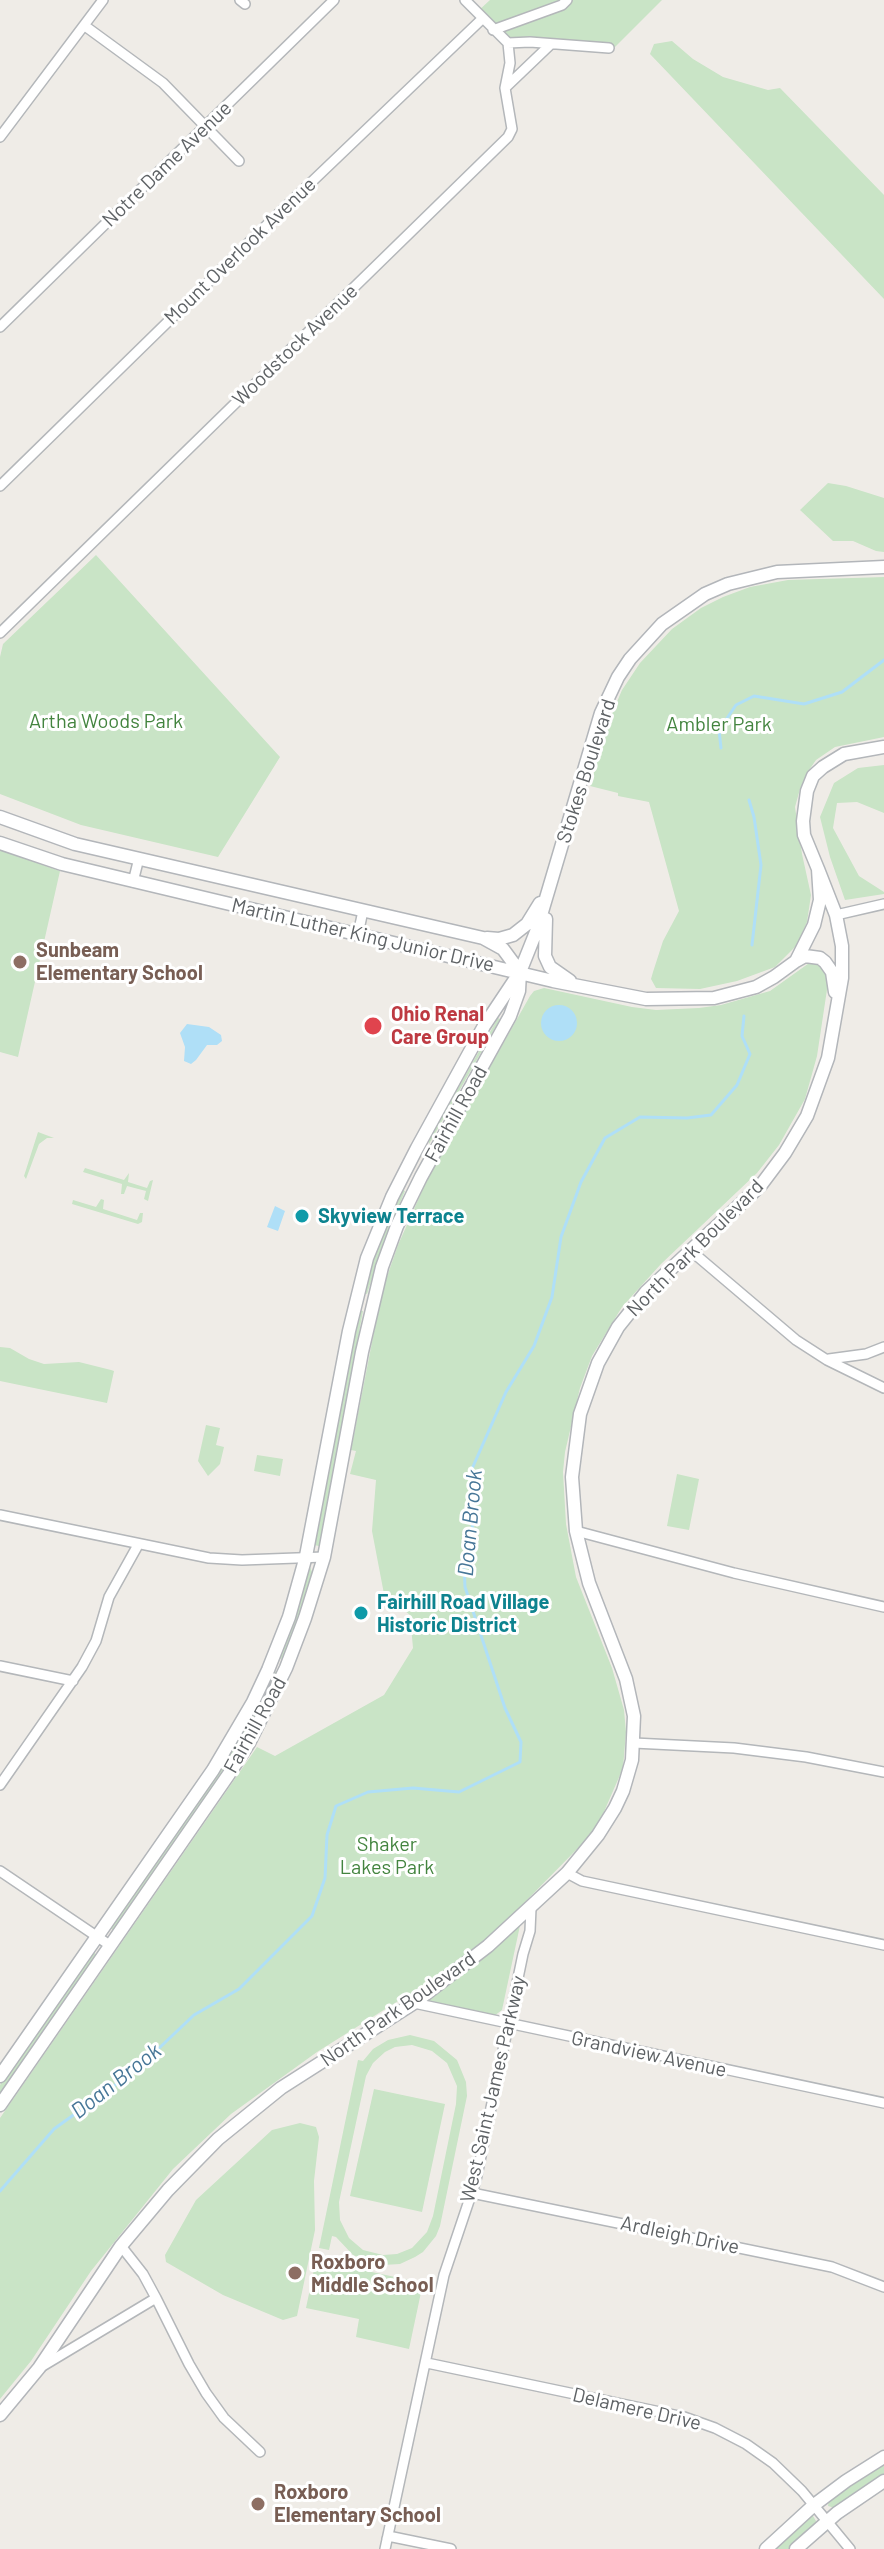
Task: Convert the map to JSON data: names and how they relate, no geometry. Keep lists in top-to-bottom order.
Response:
{
  "streets": {
    "main road": [
      "Stokes Boulevard",
      "Martin Luther King Junior Drive",
      "Fairhill Road",
      "North Park Boulevard"
    ],
    "street": [
      "Notre Dame Avenue",
      "Mount Overlook Avenue",
      "Woodstock Avenue",
      "Grandview Avenue",
      "West Saint James Parkway",
      "Ardleigh Drive",
      "Delamere Drive"
    ]
  },
  "crossings": [
    ["Stokes Boulevard", "Martin Luther King Junior Drive"],
    ["Stokes Boulevard", "Fairhill Road"],
    ["Martin Luther King Junior Drive", "Fairhill Road"],
    ["North Park Boulevard", "Grandview Avenue"],
    ["North Park Boulevard", "West Saint James Parkway"],
    ["Grandview Avenue", "West Saint James Parkway"],
    ["West Saint James Parkway", "Ardleigh Drive"],
    ["West Saint James Parkway", "Delamere Drive"]
  ],
  "water": ["Doan Brook"],
  "parks": ["Artha Woods Park", "Ambler Park", "Shaker Lakes Park"],
  "places": [
    "Sunbeam Elementary School",
    "Ohio Renal Care Group",
    "Skyview Terrace",
    "Fairhill Road Village Historic District",
    "Roxboro Middle School",
    "Roxboro Elementary School"
  ]
}
